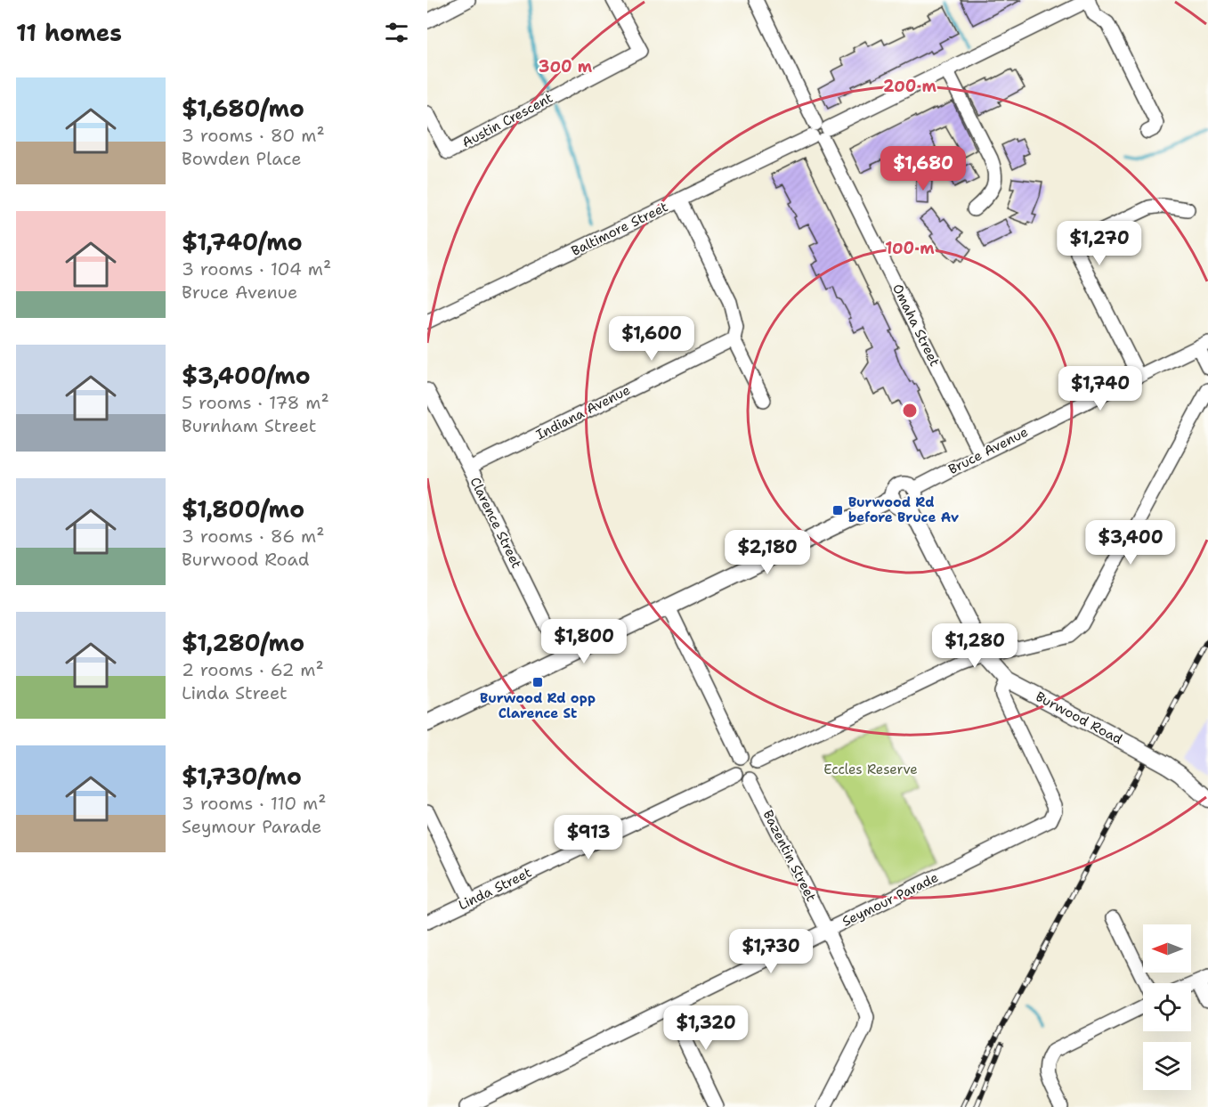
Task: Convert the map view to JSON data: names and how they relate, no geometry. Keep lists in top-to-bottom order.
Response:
{
  "streets": {
    "main road": ["Burwood Road"],
    "street": [
      "Austin Crescent",
      "Baltimore Street",
      "Omaha Street",
      "Indiana Avenue",
      "Bruce Avenue",
      "Clarence Street",
      "Bazentin Street",
      "Linda Street",
      "Seymour Parade"
    ]
  },
  "crossings": [
    ["Baltimore Street", "Omaha Street"],
    ["Omaha Street", "Bruce Avenue"],
    ["Indiana Avenue", "Clarence Street"],
    ["Bruce Avenue", "Burwood Road"],
    ["Burwood Road", "Seymour Parade"],
    ["Bazentin Street", "Linda Street"],
    ["Bazentin Street", "Seymour Parade"]
  ],
  "parks": ["Eccles Reserve"],
  "places": {
    "transit": ["Burwood Rd before Bruce Av", "Burwood Rd opp Clarence St"]
  },
  "north": "left",
  "page": {
    "heading": "11 homes",
    "list": [
      {
        "name": "$1,680/mo",
        "note": "3 rooms · 80 m² · Bowden Place"
      },
      {
        "name": "$1,740/mo",
        "note": "3 rooms · 104 m² · Bruce Avenue"
      },
      {
        "name": "$3,400/mo",
        "note": "5 rooms · 178 m² · Burnham Street"
      },
      {
        "name": "$1,800/mo",
        "note": "3 rooms · 86 m² · Burwood Road"
      },
      {
        "name": "$1,280/mo",
        "note": "2 rooms · 62 m² · Linda Street"
      },
      {
        "name": "$1,730/mo",
        "note": "3 rooms · 110 m² · Seymour Parade"
      }
    ],
    "price": [
      "$1,680",
      "$1,270",
      "$1,600",
      "$1,740",
      "$3,400",
      "$2,180",
      "$1,800",
      "$1,280",
      "$913",
      "$1,730",
      "$1,320"
    ]
  },
  "rings": ["300 m", "200 m", "100 m"]
}
